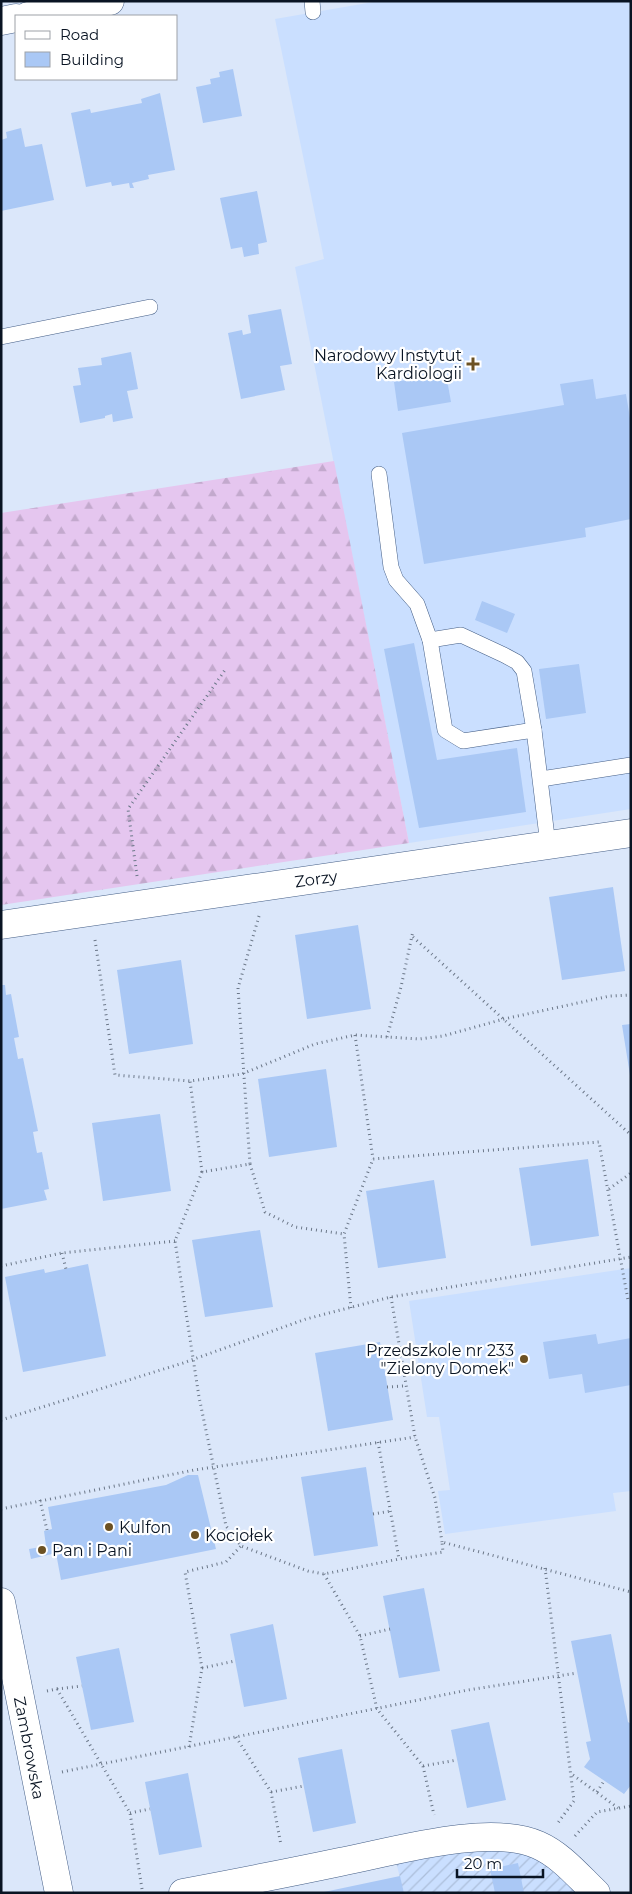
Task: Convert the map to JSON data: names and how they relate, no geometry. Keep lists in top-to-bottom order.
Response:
{
  "streets": {
    "street": ["Zorzy", "Zambrowska"]
  },
  "places": {
    "health": ["Narodowy Instytut Kardiologii"],
    "other": [
      "Przedszkole nr 233 \"Zielony Domek\"",
      "Kulfon",
      "Kociołek",
      "Pan i Pani"
    ]
  },
  "legend": ["Road", "Building"],
  "scale_bar": "20 m"
}
